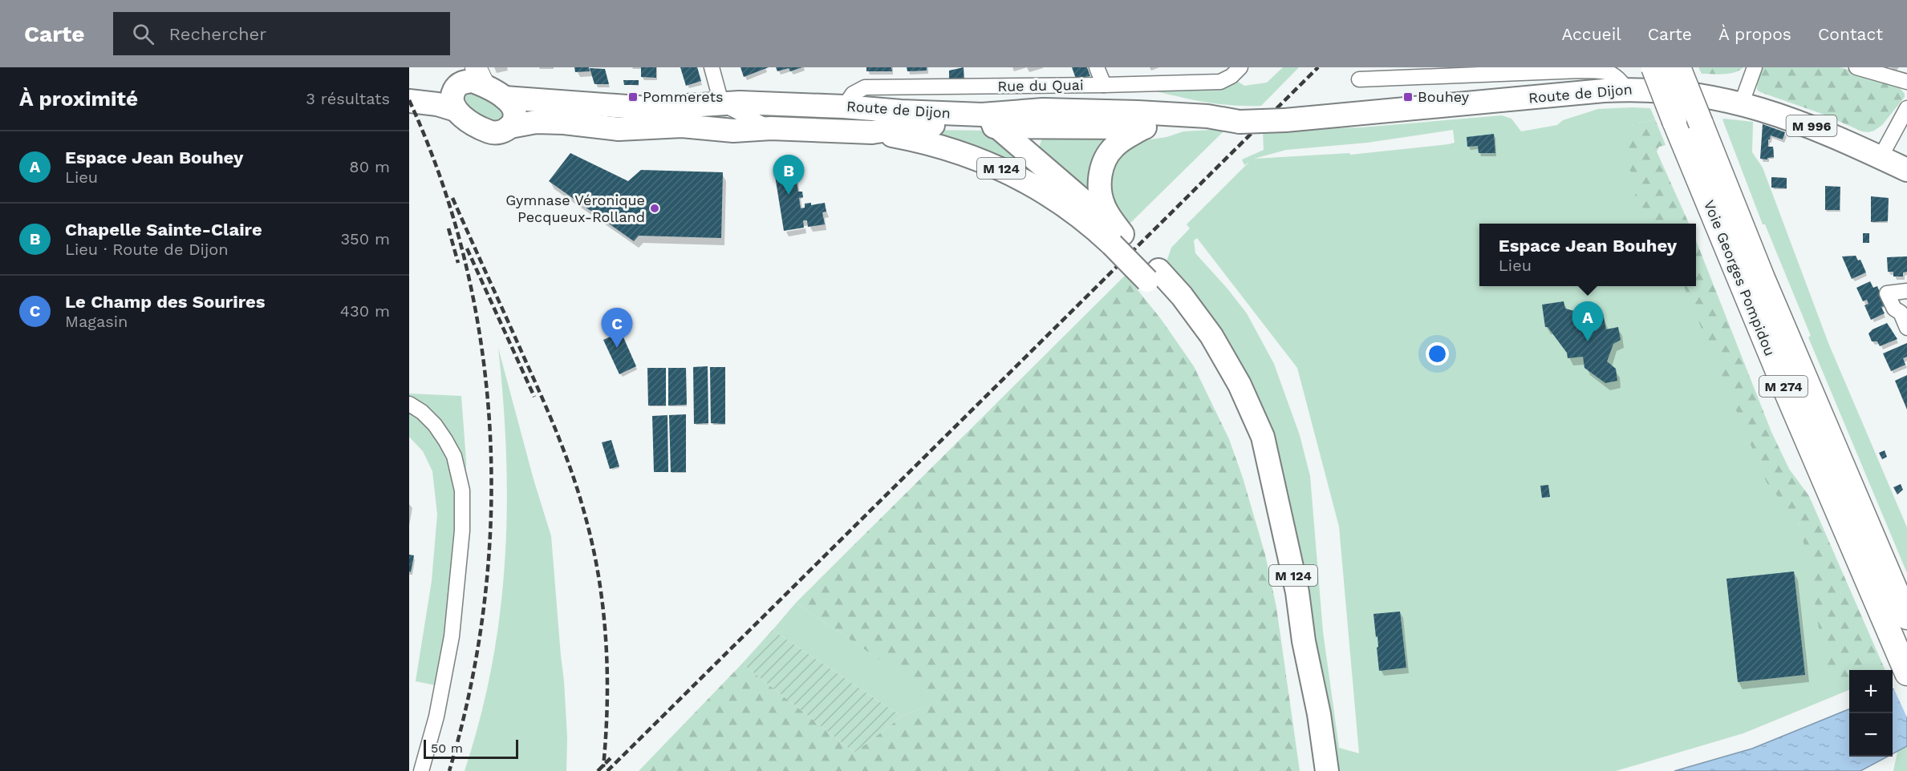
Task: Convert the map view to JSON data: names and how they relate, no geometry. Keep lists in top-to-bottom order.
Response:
{
  "streets": {
    "highway": ["Voie Georges Pompidou", "M 274"],
    "main road": ["Route de Dijon", "M 996", "M 124"],
    "street": ["Rue du Quai"]
  },
  "crossings": [
    ["Rue du Quai", "Route de Dijon"],
    ["Route de Dijon", "M 124"]
  ],
  "places": {
    "transit": ["Pommerets", "Bouhey"],
    "other": ["Gymnase Véronique Pecqueux-Rolland"]
  },
  "scale_bar": "50 m",
  "page": {
    "header": "Carte",
    "search": "Rechercher",
    "nav": [
      "Accueil",
      "Carte",
      "À propos",
      "Contact"
    ],
    "heading": ["À proximité", "3 résultats"],
    "list": [
      {
        "mark": "A",
        "name": "Espace Jean Bouhey",
        "note": "Lieu",
        "value": "80 m"
      },
      {
        "mark": "B",
        "name": "Chapelle Sainte-Claire",
        "note": "Lieu · Route de Dijon",
        "value": "350 m"
      },
      {
        "mark": "C",
        "name": "Le Champ des Sourires",
        "note": "Magasin",
        "value": "430 m"
      }
    ],
    "pins": ["B", "A", "C"],
    "popup": ["Espace Jean Bouhey", "Lieu"],
    "map_buttons": ["+", "−"],
    "scale": "50 m"
  }
}
